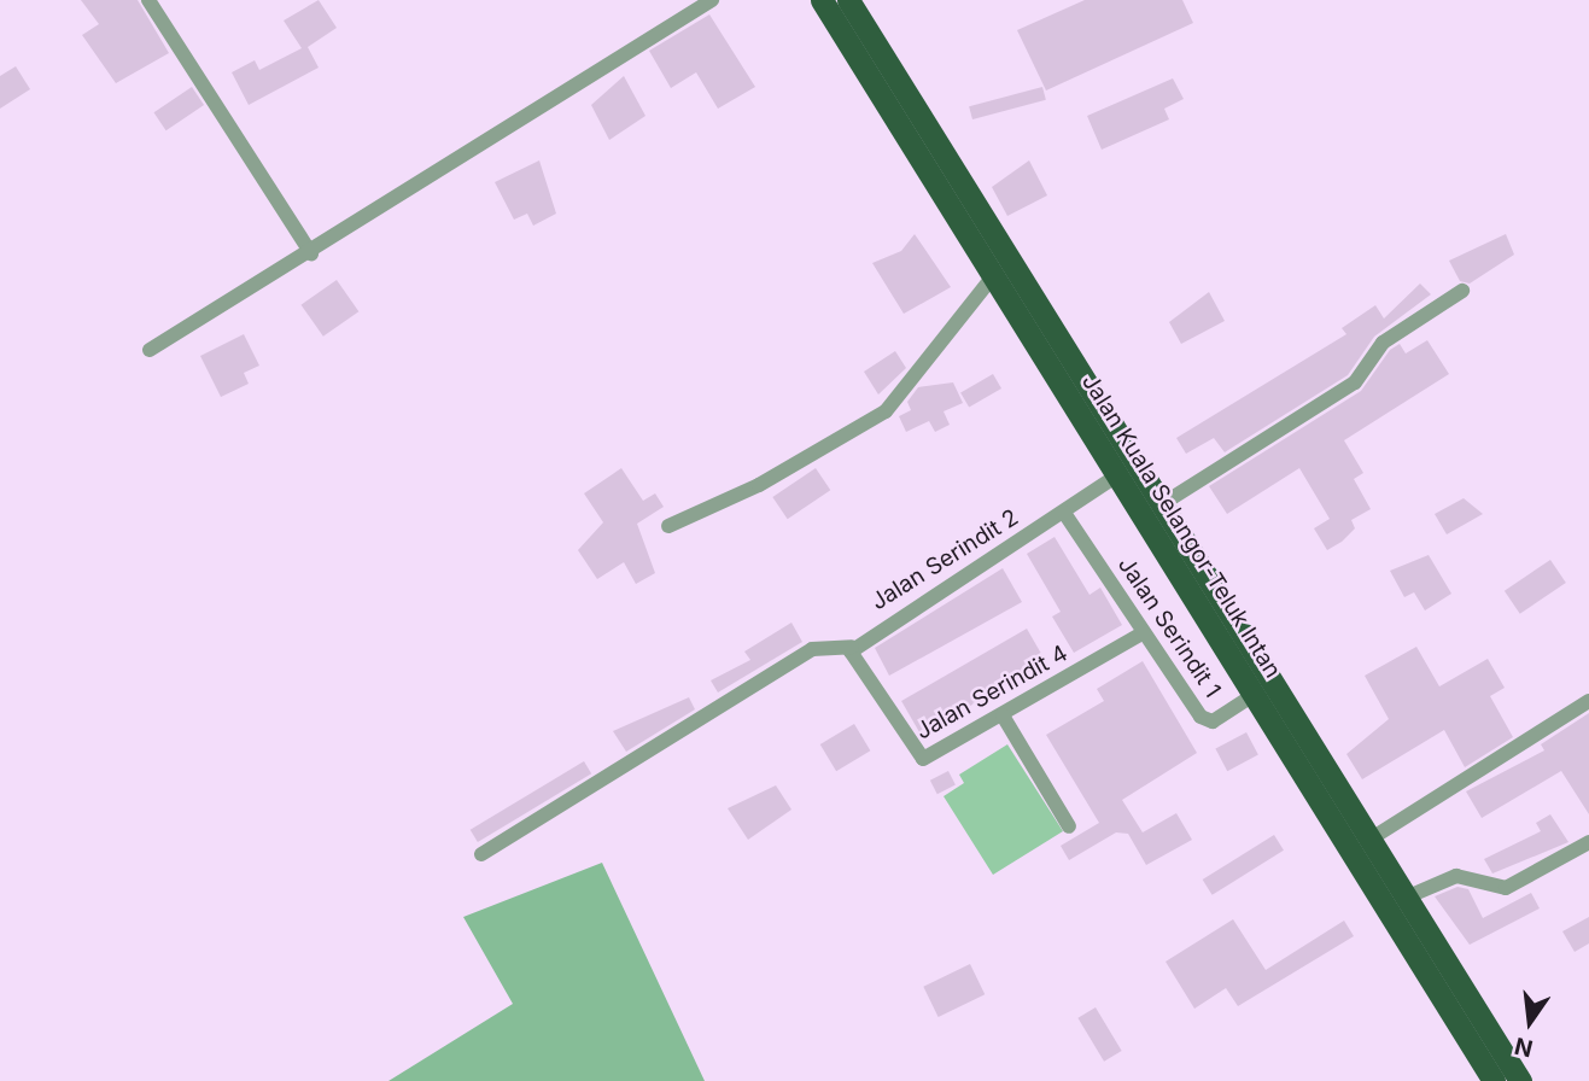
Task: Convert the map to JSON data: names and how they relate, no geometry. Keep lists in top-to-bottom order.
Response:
{
  "streets": {
    "highway": ["Jalan Kuala Selangor-Teluk Intan"],
    "street": ["Jalan Serindit 2", "Jalan Serindit 1", "Jalan Serindit 4"]
  },
  "crossings": [
    ["Jalan Kuala Selangor-Teluk Intan", "Jalan Serindit 2"],
    ["Jalan Kuala Selangor-Teluk Intan", "Jalan Serindit 1"],
    ["Jalan Serindit 2", "Jalan Serindit 1"],
    ["Jalan Serindit 2", "Jalan Serindit 4"],
    ["Jalan Serindit 1", "Jalan Serindit 4"]
  ],
  "north": "bottom"
}
